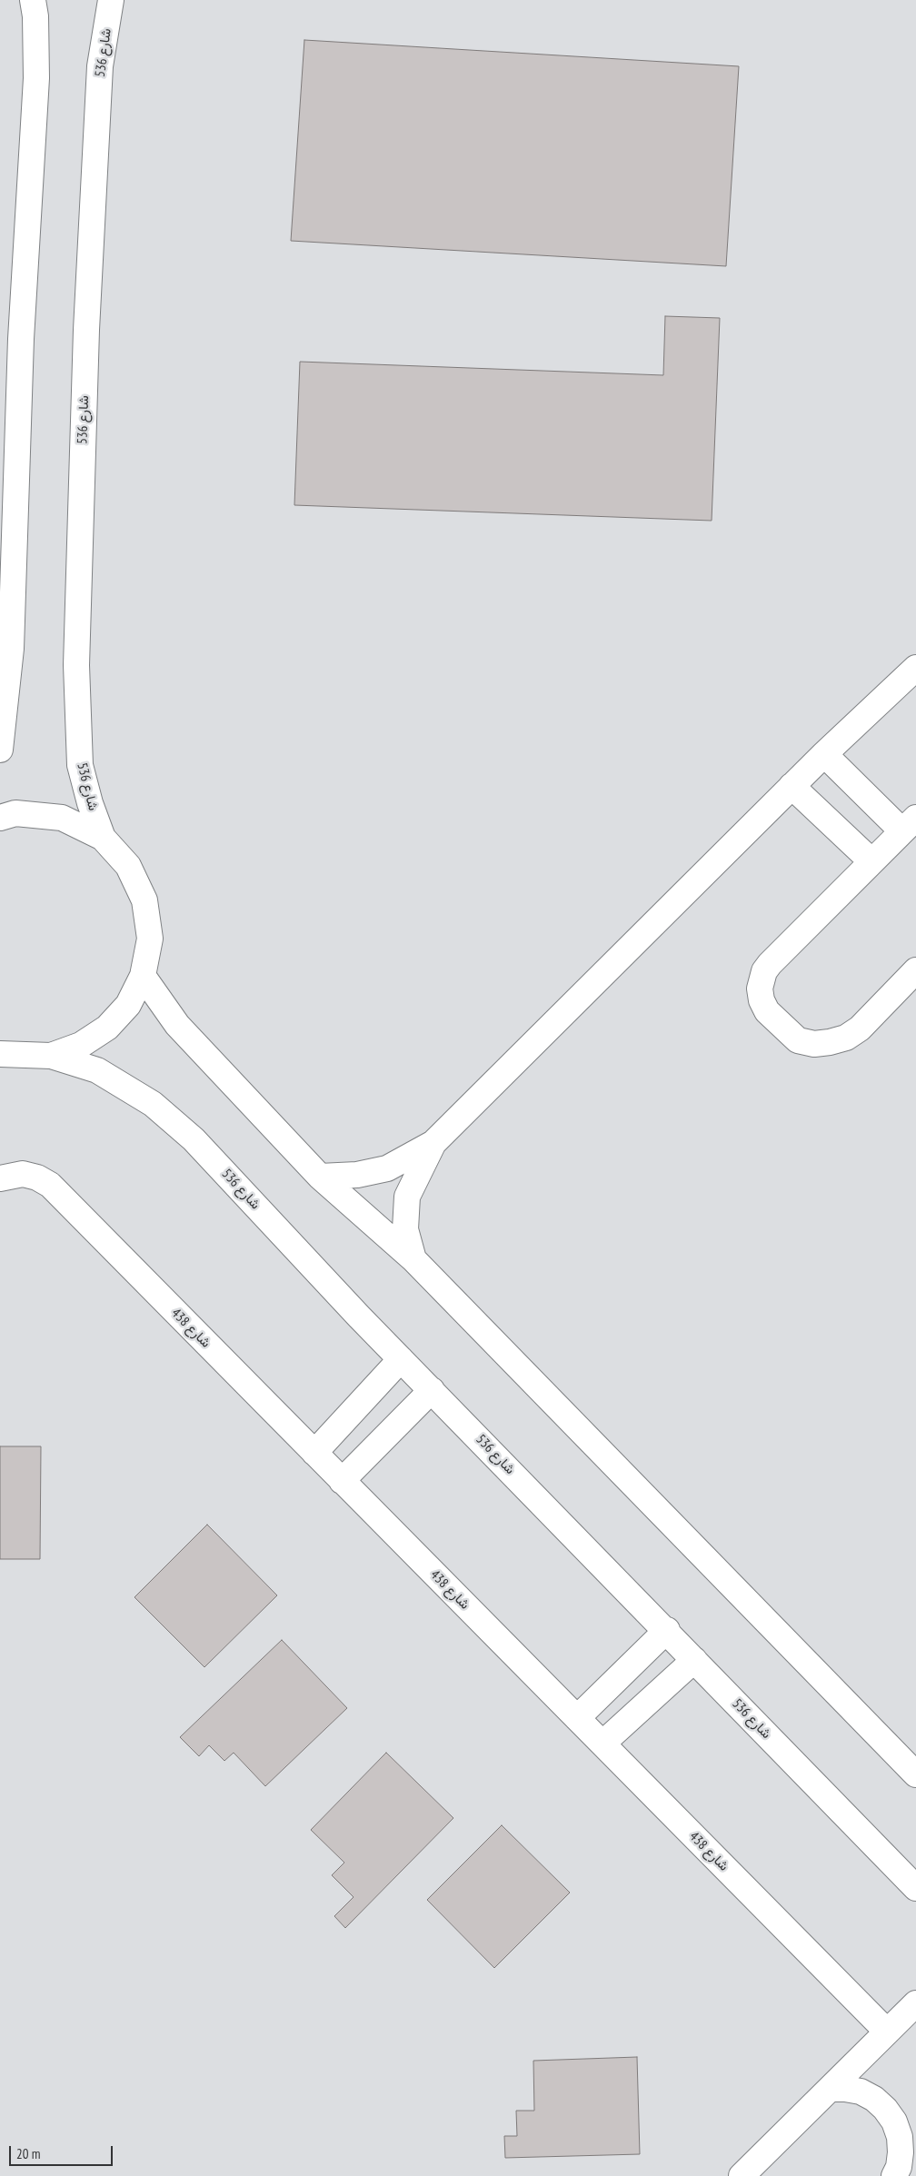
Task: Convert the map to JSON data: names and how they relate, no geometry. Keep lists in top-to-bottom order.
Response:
{
  "streets": {
    "street": ["شارع 536", "شارع 438"]
  },
  "scale_bar": "20 m"
}
